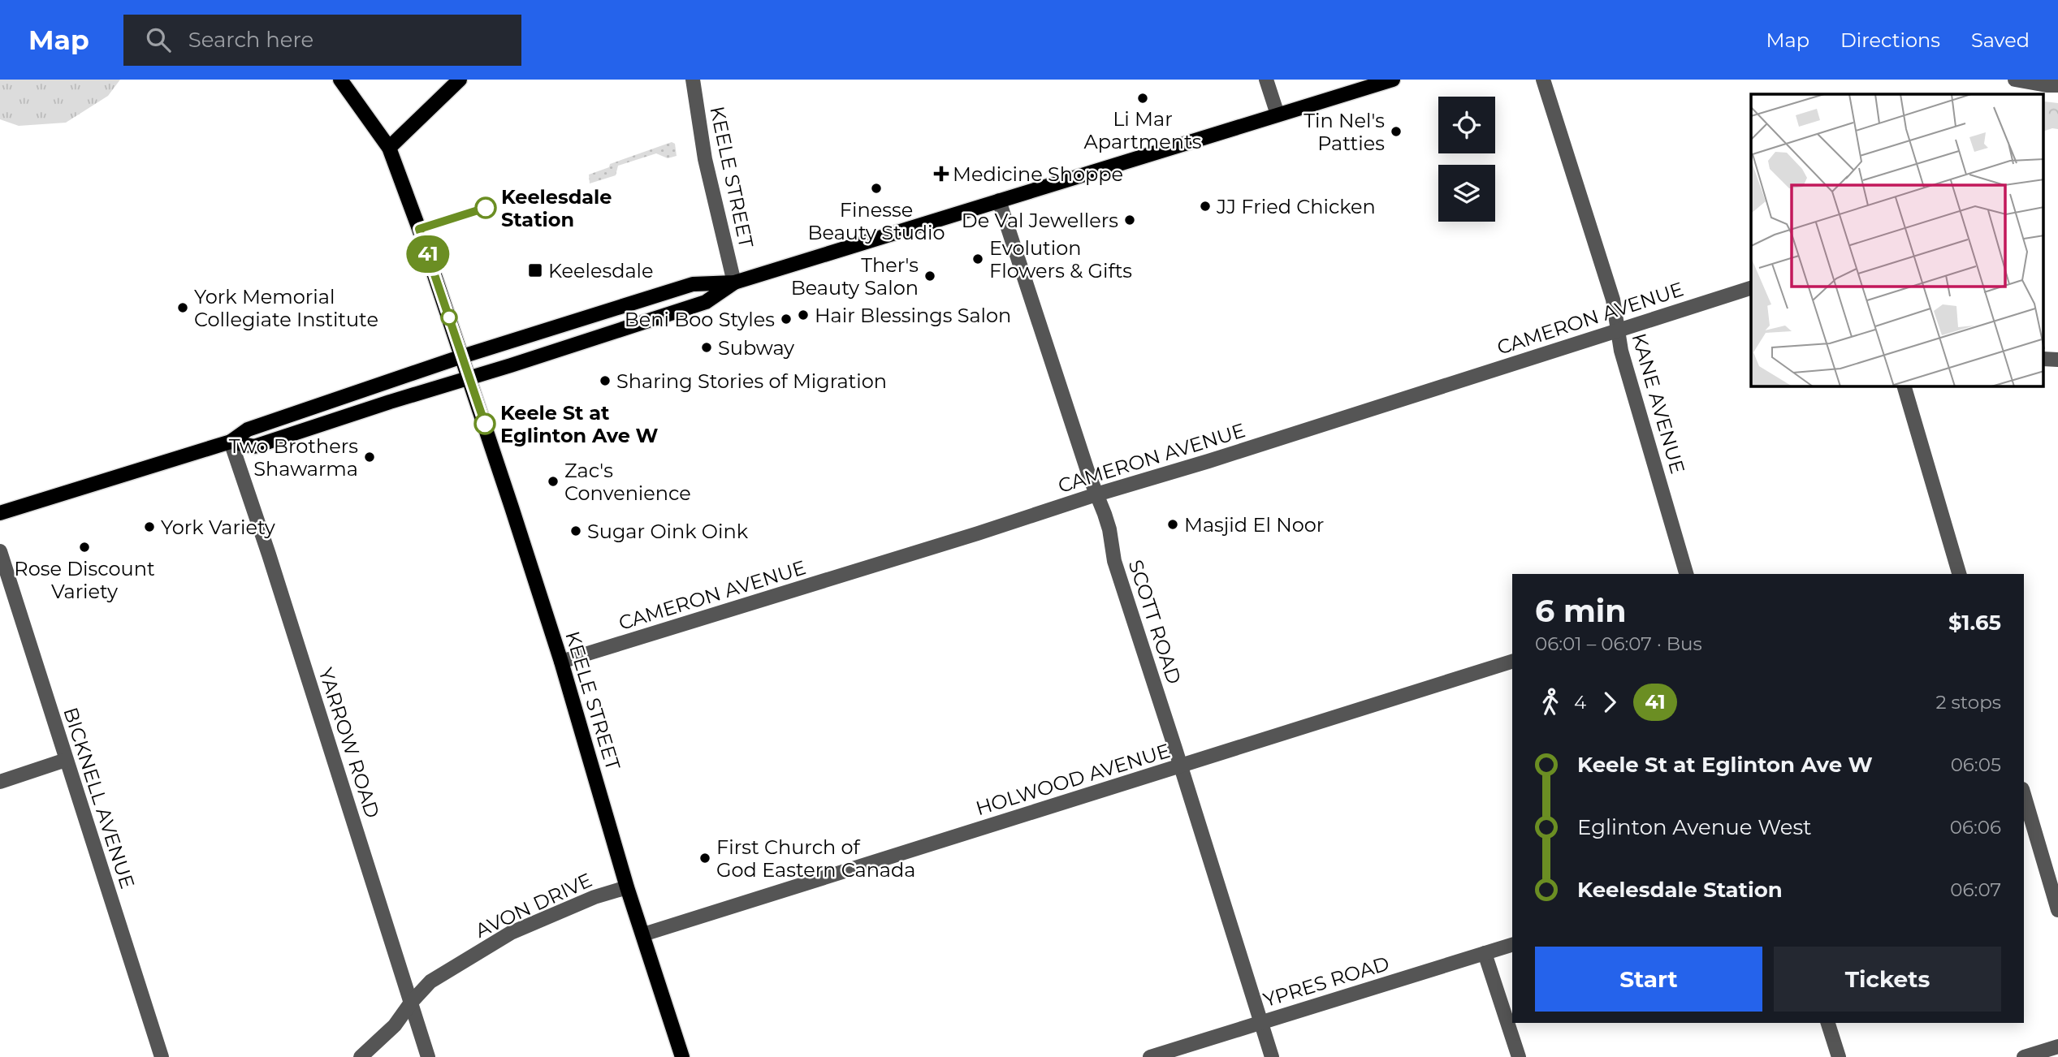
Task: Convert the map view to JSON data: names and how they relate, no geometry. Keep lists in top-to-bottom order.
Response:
{
  "streets": {
    "main road": ["KEELE STREET"],
    "street": [
      "CAMERON AVENUE",
      "KANE AVENUE",
      "SCOTT ROAD",
      "YARROW ROAD",
      "HOLWOOD AVENUE",
      "BICKNELL AVENUE",
      "AVON DRIVE",
      "YPRES ROAD"
    ]
  },
  "crossings": [
    ["KEELE STREET", "CAMERON AVENUE"],
    ["KEELE STREET", "HOLWOOD AVENUE"],
    ["KEELE STREET", "AVON DRIVE"],
    ["CAMERON AVENUE", "KANE AVENUE"],
    ["CAMERON AVENUE", "SCOTT ROAD"],
    ["SCOTT ROAD", "HOLWOOD AVENUE"],
    ["SCOTT ROAD", "YPRES ROAD"],
    ["YARROW ROAD", "AVON DRIVE"]
  ],
  "places": {
    "other": [
      "Li Mar Apartments",
      "Tin Nel's Patties",
      "Finesse Beauty Studio",
      "JJ Fried Chicken",
      "Keelesdale Station",
      "De Val Jewellers",
      "Evolution Flowers & Gifts",
      "Ther's Beauty Salon",
      "York Memorial Collegiate Institute",
      "Hair Blessings Salon",
      "Beni Boo Styles",
      "Subway",
      "Sharing Stories of Migration",
      "Keele St at Eglinton Ave W",
      "Two Brothers Shawarma",
      "Zac's Convenience",
      "Masjid El Noor",
      "York Variety",
      "Sugar Oink Oink",
      "Rose Discount Variety",
      "First Church of God Eastern Canada"
    ],
    "health": ["Medicine Shoppe"],
    "transit": ["Keelesdale"]
  },
  "lines": ["bus line 41"],
  "page": {
    "header": "Map",
    "search": "Search here",
    "nav": ["Map", "Directions", "Saved"],
    "on_map": "41",
    "heading": ["6 min", "06:01 – 06:07 · Bus", "$1.65"],
    "legs": ["4", "41", "2 stops"],
    "list": [
      {
        "name": "Keele St at Eglinton Ave W",
        "value": "06:05"
      },
      {
        "name": "Eglinton Avenue West",
        "value": "06:06"
      },
      {
        "name": "Keelesdale Station",
        "value": "06:07"
      }
    ],
    "buttons": ["Start", "Tickets"]
  }
}
